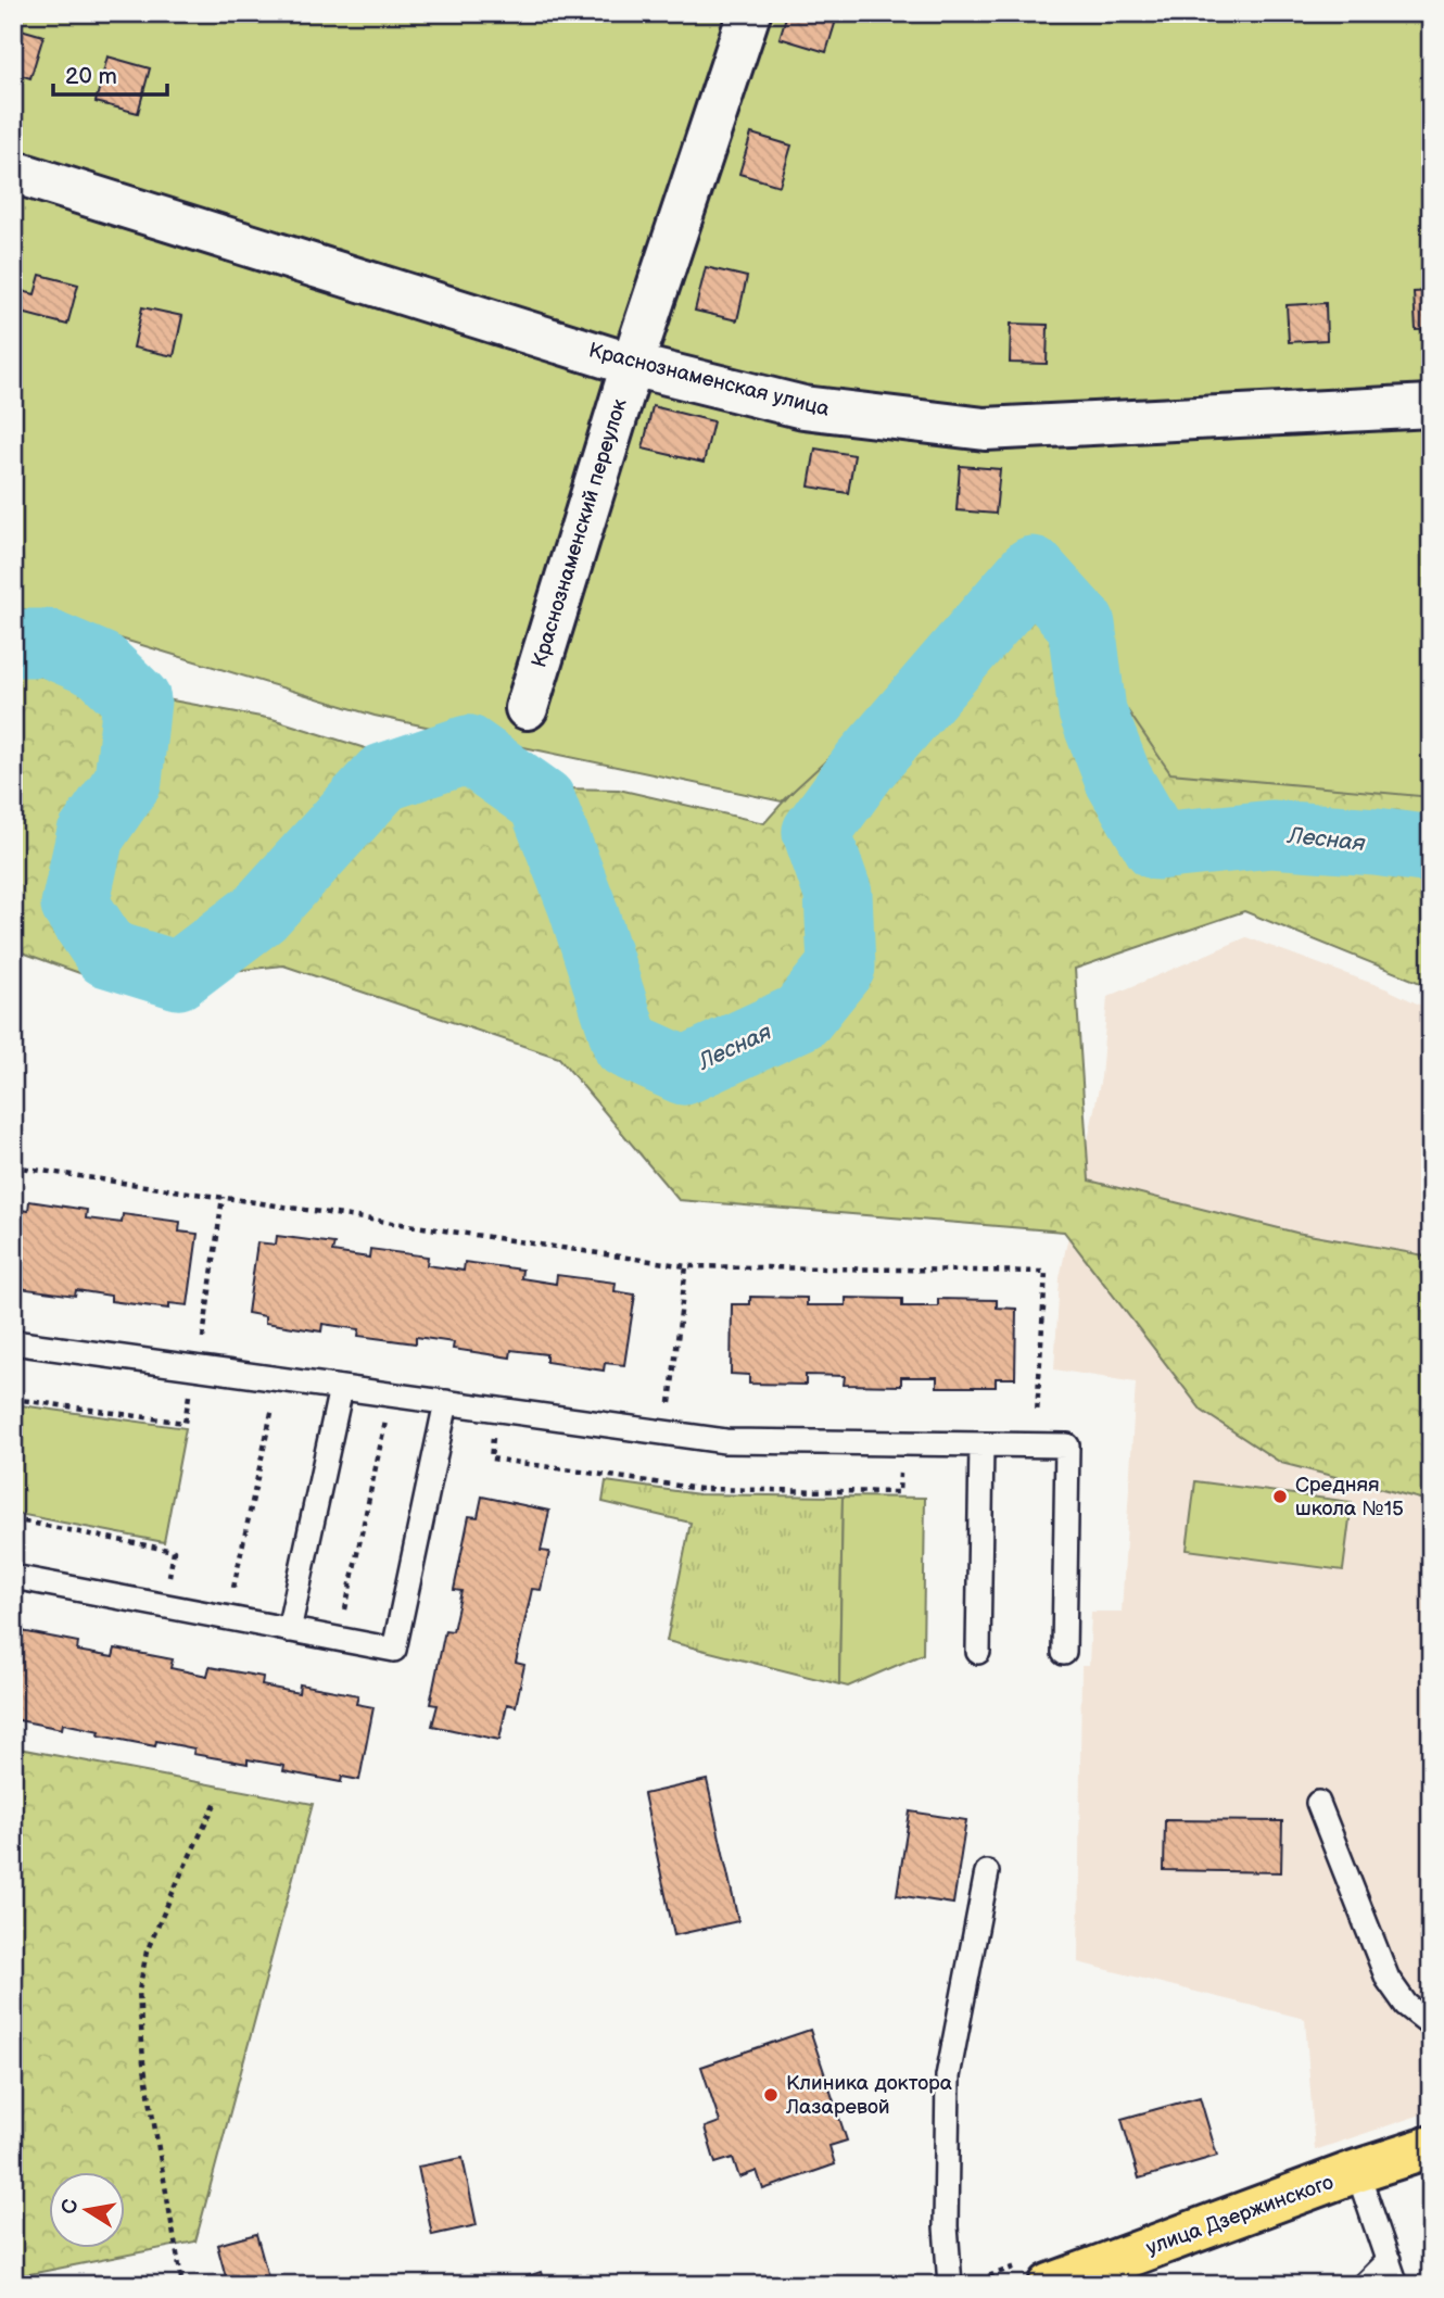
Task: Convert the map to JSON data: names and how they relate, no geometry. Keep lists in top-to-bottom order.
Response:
{
  "streets": {
    "main road": ["улица Дзержинского"],
    "street": ["Краснознаменская улица", "Краснознаменский переулок"]
  },
  "crossings": [
    ["Краснознаменская улица", "Краснознаменский переулок"]
  ],
  "water": ["Лесная"],
  "places": ["Средняя школа №15", "Клиника доктора Лазаревой"],
  "scale_bar": "20 m",
  "north": "left"
}
